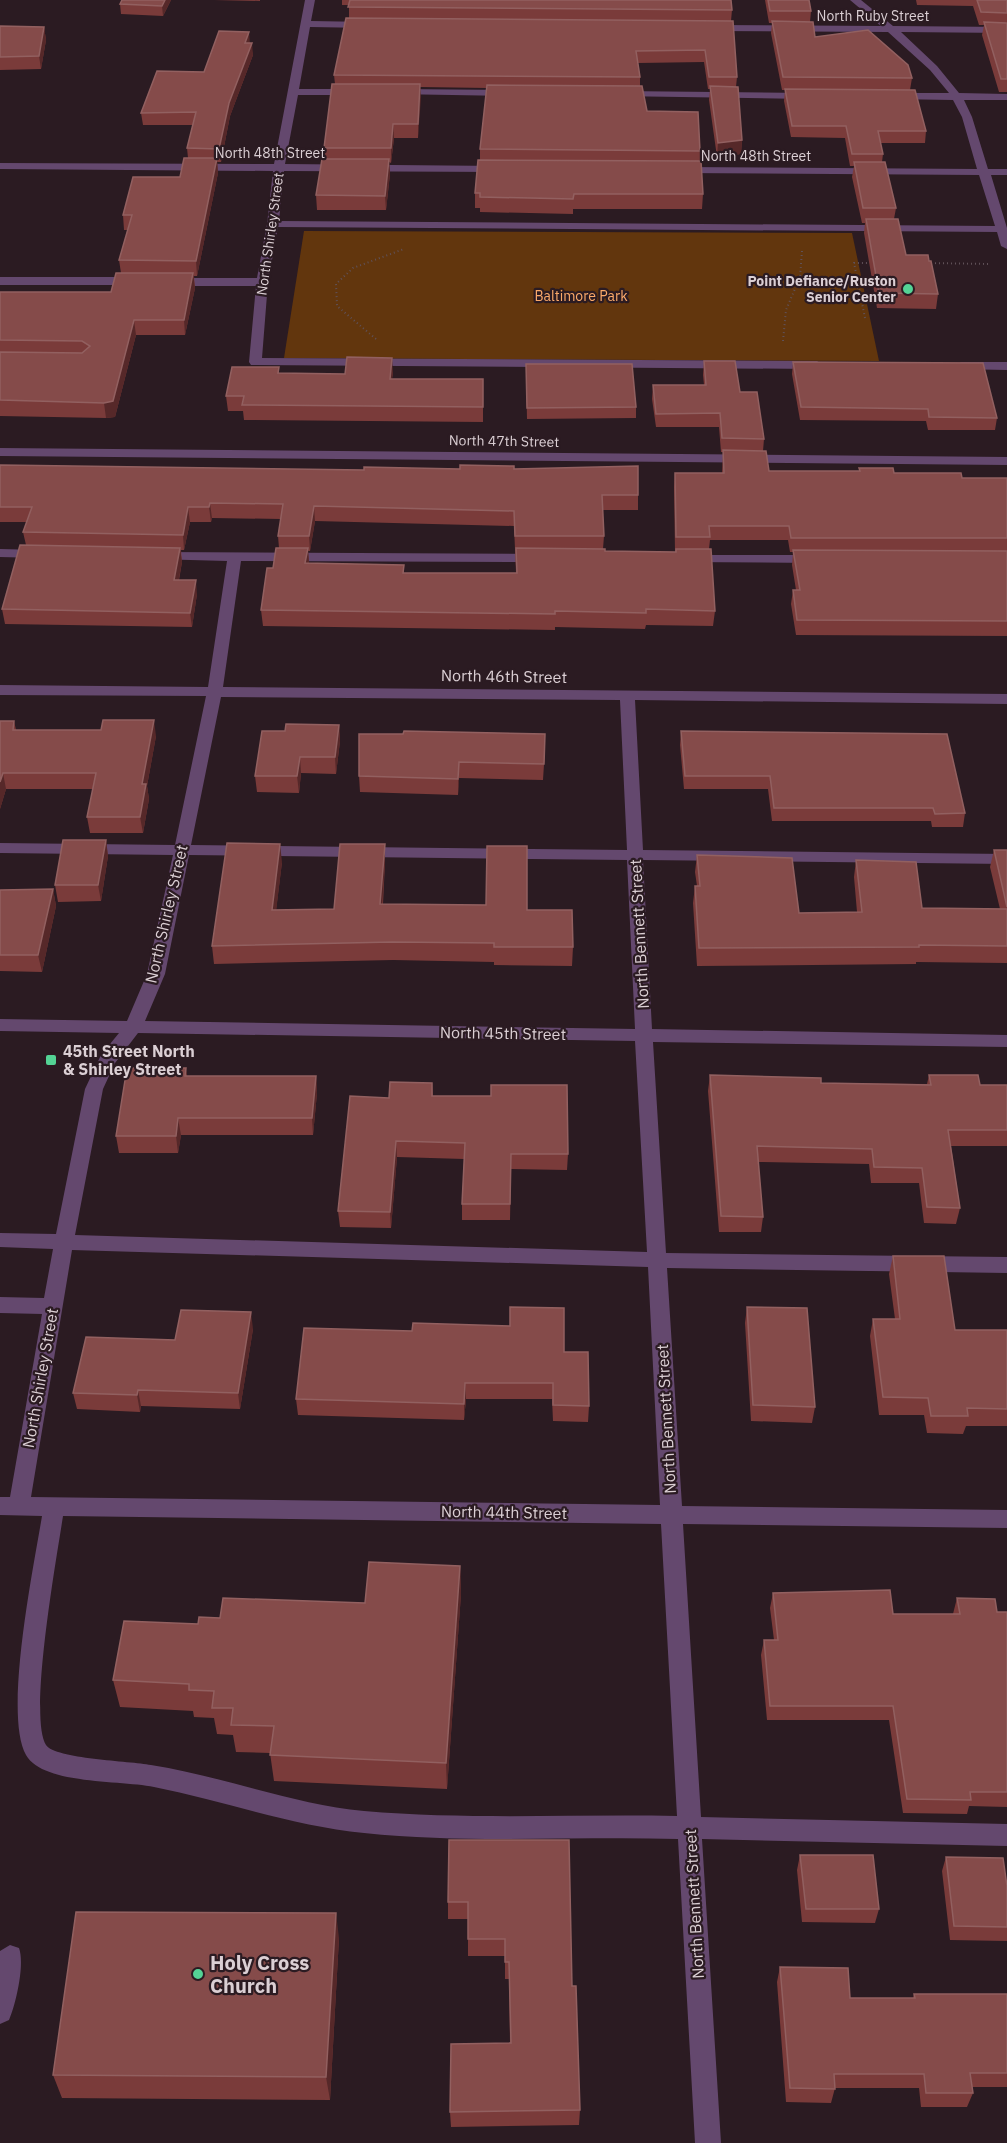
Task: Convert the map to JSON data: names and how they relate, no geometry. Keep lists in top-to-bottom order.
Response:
{
  "streets": {
    "street": [
      "North Ruby Street",
      "North 48th Street",
      "North Shirley Street",
      "North 47th Street",
      "North 46th Street",
      "North Bennett Street",
      "North 45th Street",
      "North 44th Street"
    ]
  },
  "crossings": [
    ["North 48th Street", "North Shirley Street"],
    ["North Shirley Street", "North 46th Street"],
    ["North Shirley Street", "North 45th Street"],
    ["North Shirley Street", "North 44th Street"],
    ["North 46th Street", "North Bennett Street"],
    ["North Bennett Street", "North 45th Street"],
    ["North Bennett Street", "North 44th Street"]
  ],
  "parks": ["Baltimore Park"],
  "places": {
    "other": ["Point Defiance/Ruston Senior Center", "Holy Cross Church"],
    "transit": ["45th Street North & Shirley Street"]
  }
}
